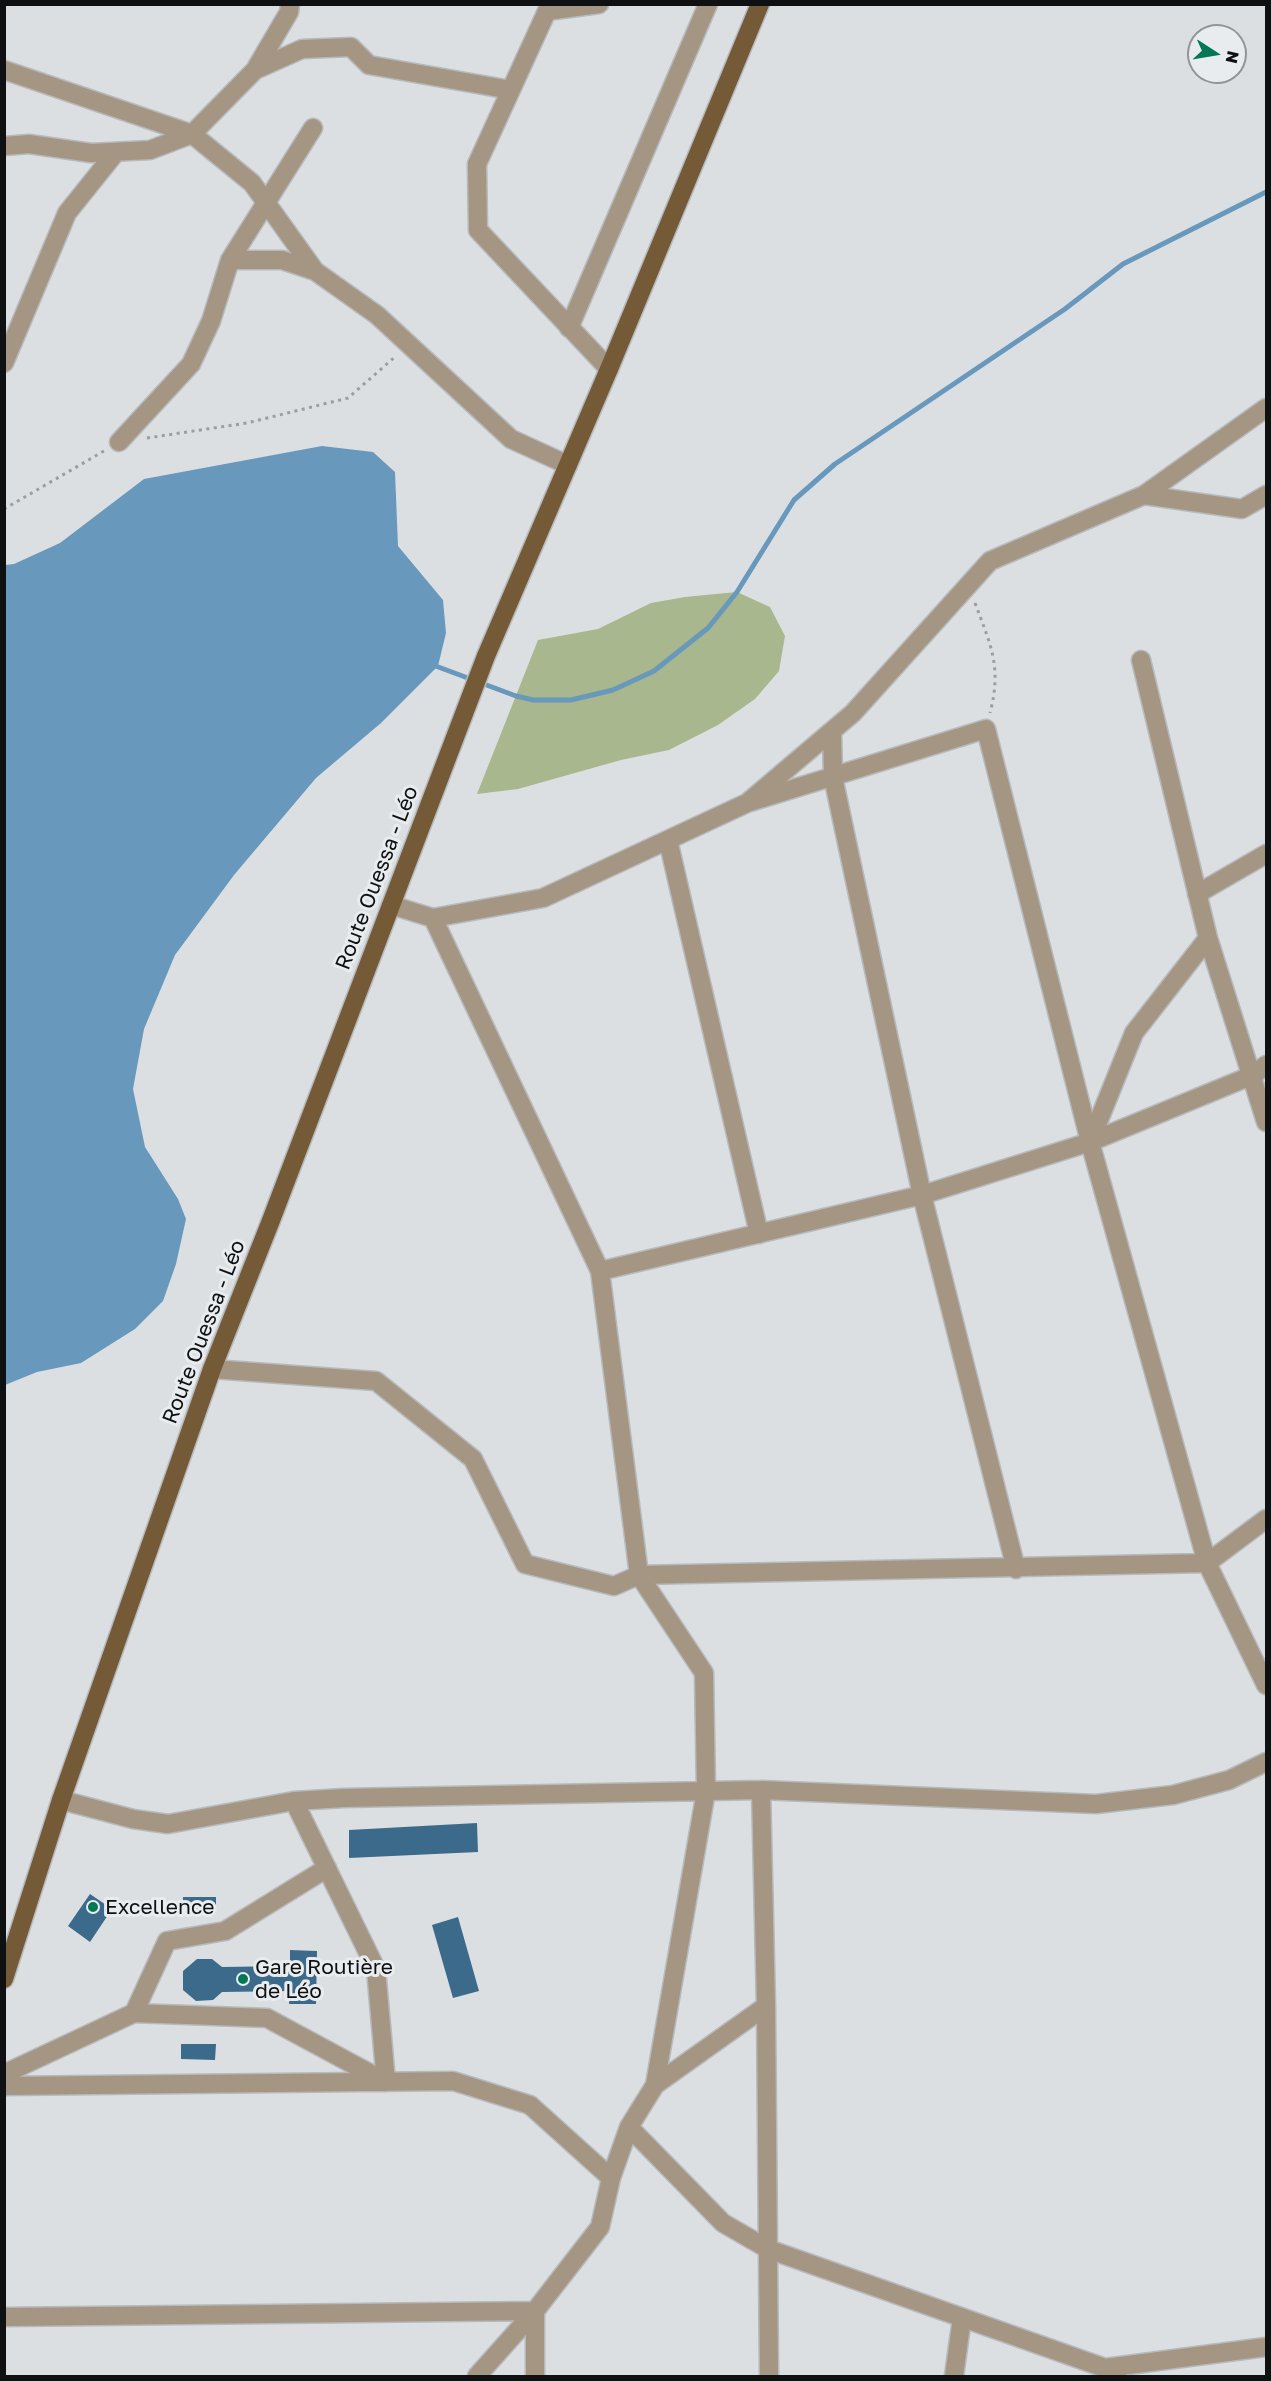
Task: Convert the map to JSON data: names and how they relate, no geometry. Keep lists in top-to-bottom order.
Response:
{
  "streets": {
    "main road": ["Route Ouessa - Léo"]
  },
  "places": ["Excellence", "Gare Routière de Léo"],
  "north": "right"
}
